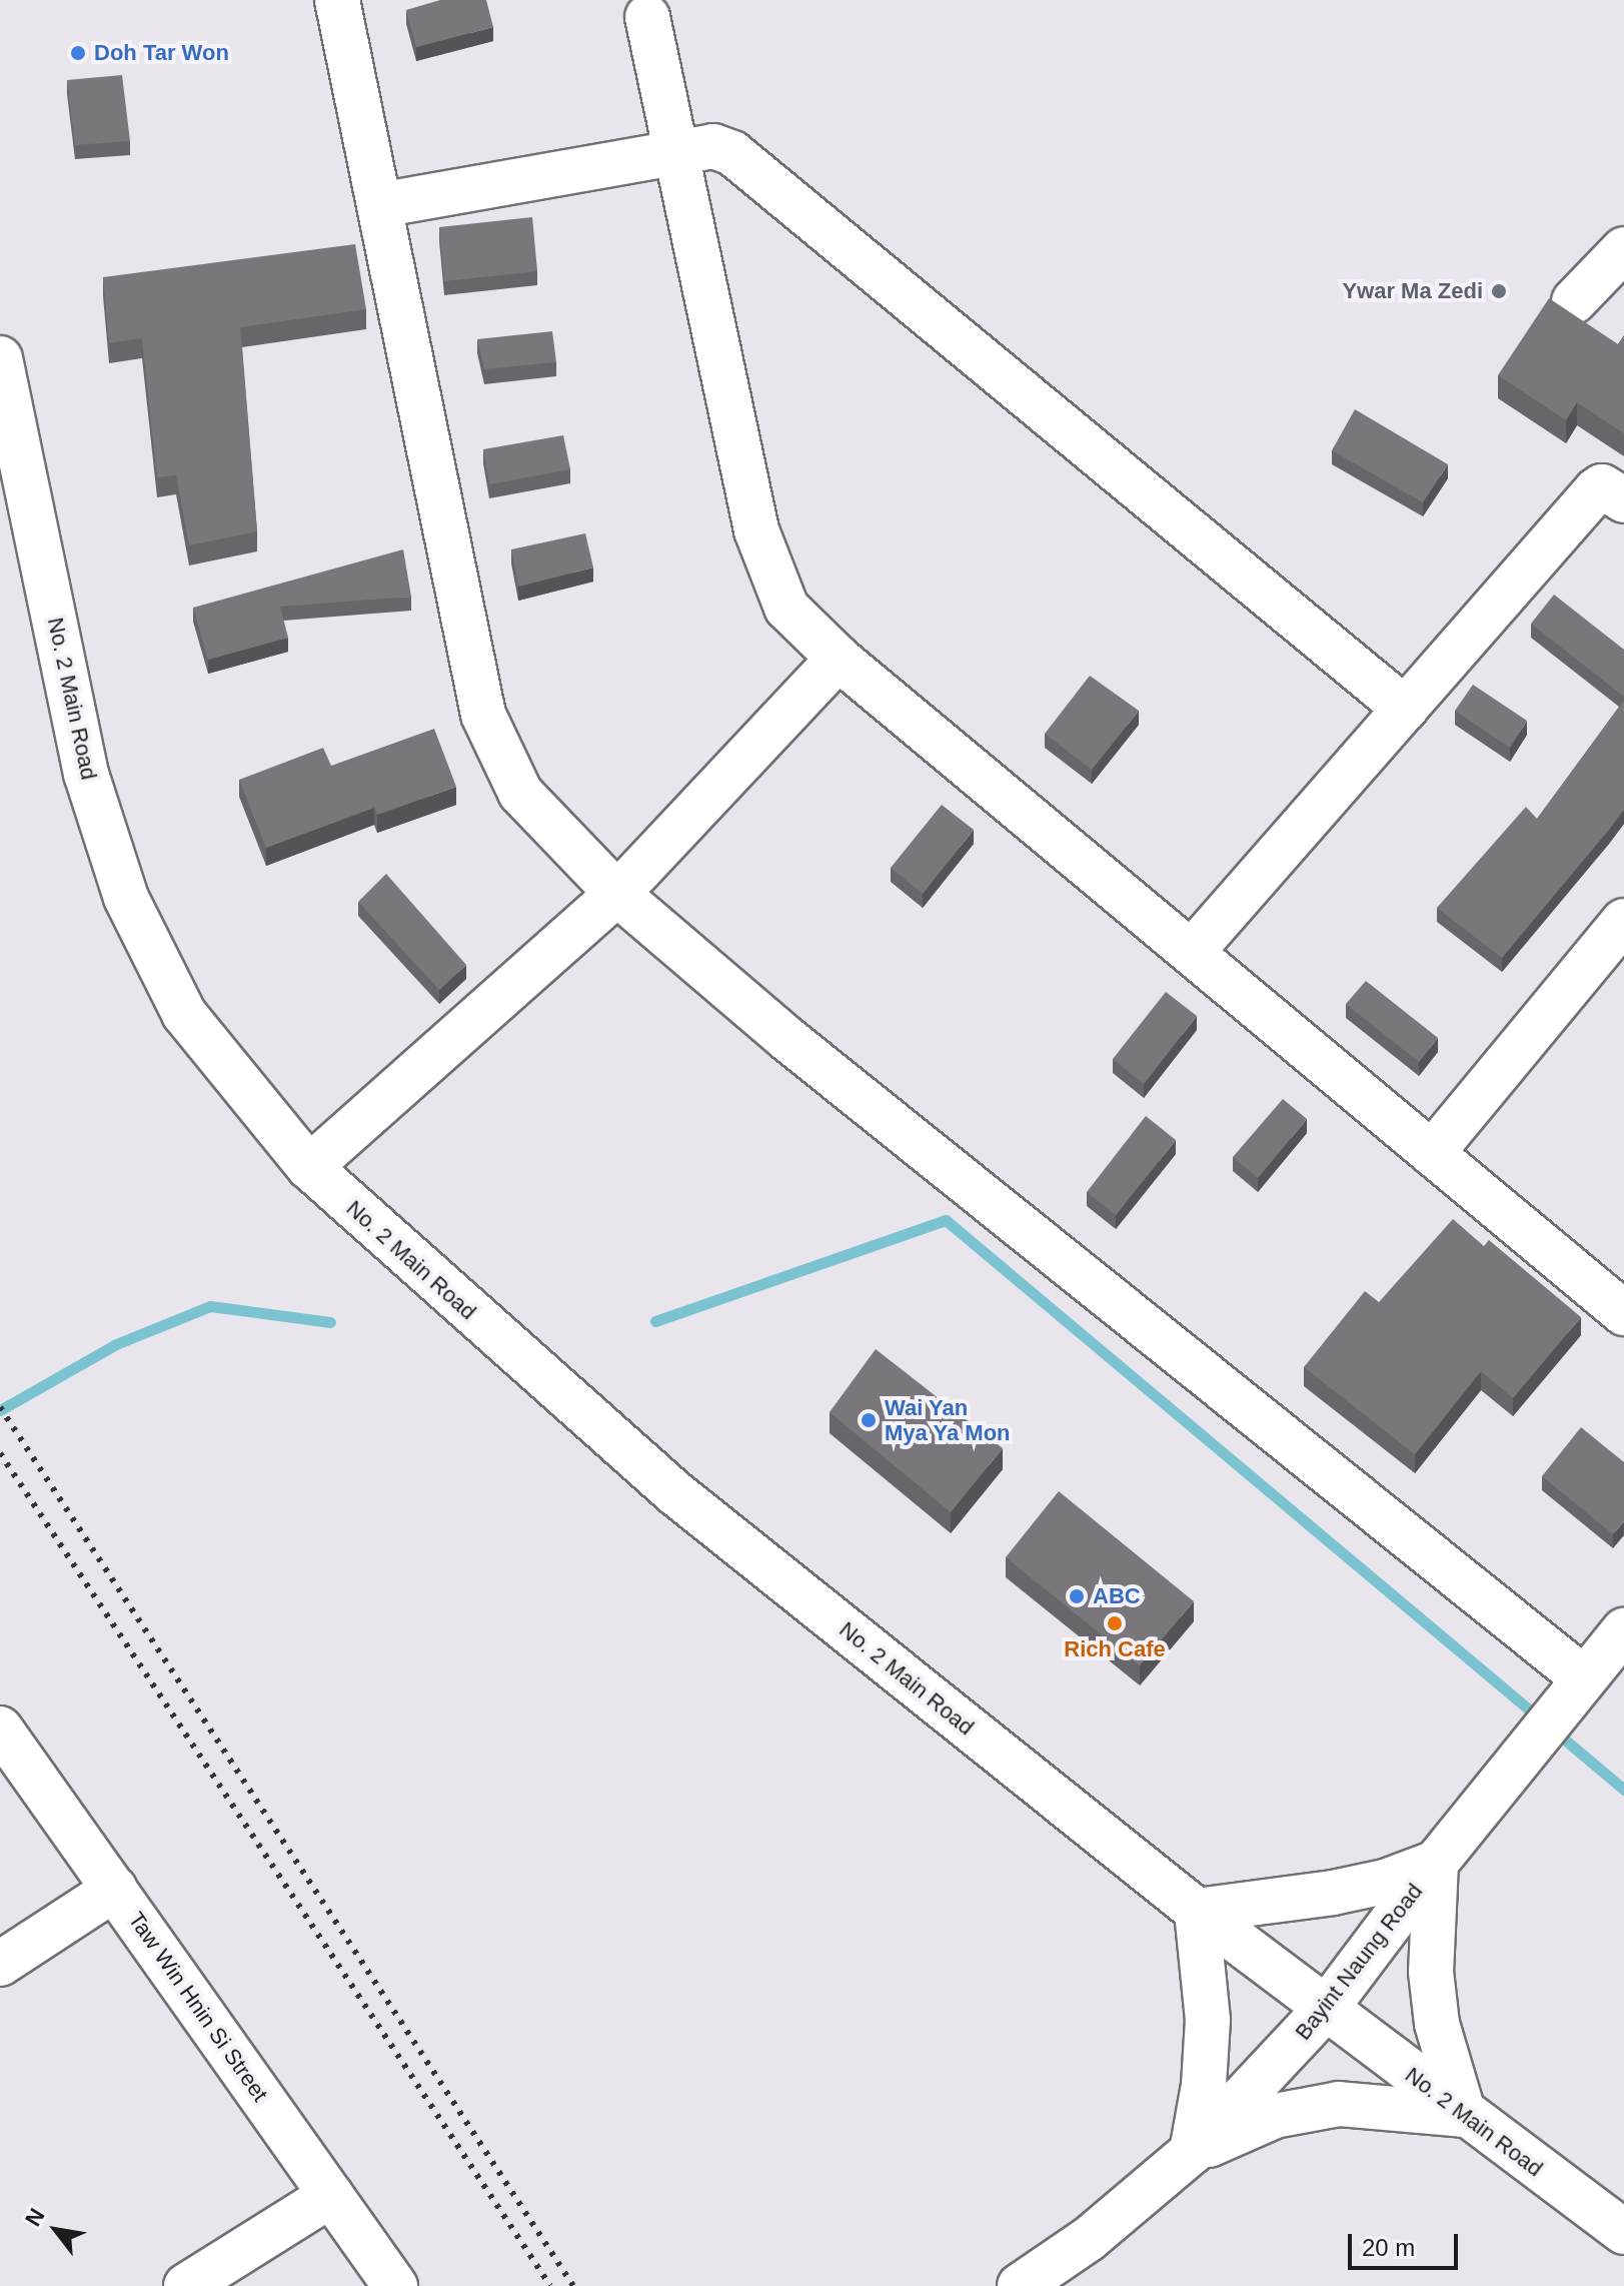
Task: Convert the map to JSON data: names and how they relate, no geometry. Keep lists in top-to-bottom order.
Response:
{
  "streets": {
    "street": ["No. 2 Main Road", "Bayint Naung Road", "Taw Win Hnin Si Street"]
  },
  "crossings": [
    ["No. 2 Main Road", "Bayint Naung Road"]
  ],
  "places": [
    "Doh Tar Won",
    "Ywar Ma Zedi",
    "Wai Yan Mya Ya Mon",
    "ABC",
    "Rich Cafe"
  ],
  "scale_bar": "20 m",
  "north": "top left"
}
